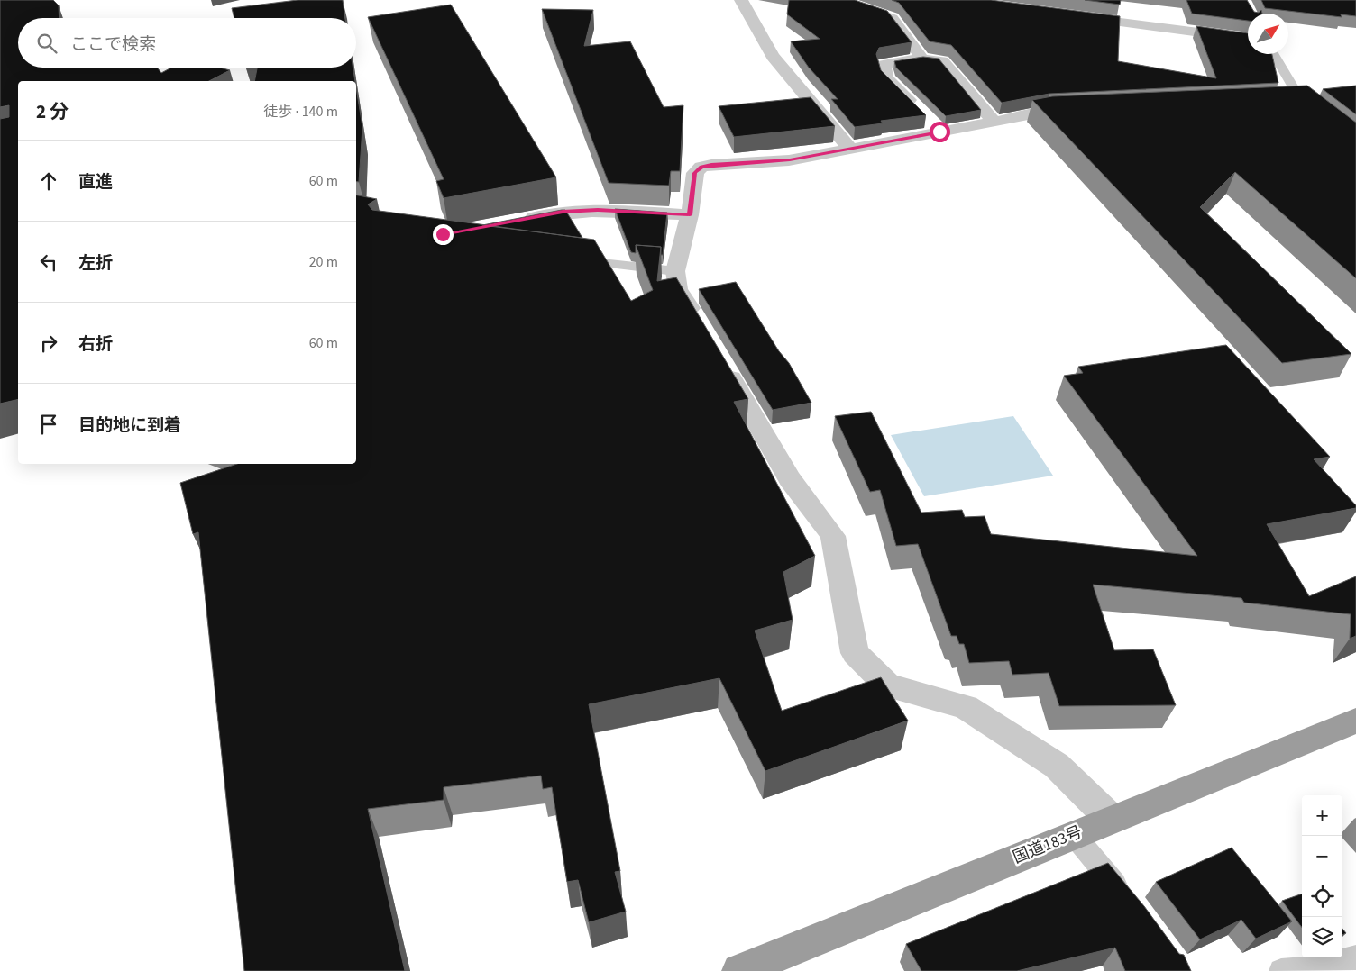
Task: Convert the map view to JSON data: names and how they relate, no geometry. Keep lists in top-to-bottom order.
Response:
{
  "streets": {
    "highway": ["国道183号"]
  },
  "north": "top right",
  "page": {
    "search": "ここで検索",
    "heading": ["2 分", "徒歩 · 140 m"],
    "list": [
      ["直進", "60 m"],
      ["左折", "20 m"],
      ["右折", "60 m"],
      "目的地に到着"
    ],
    "map_buttons": ["+", "−"]
  }
}
